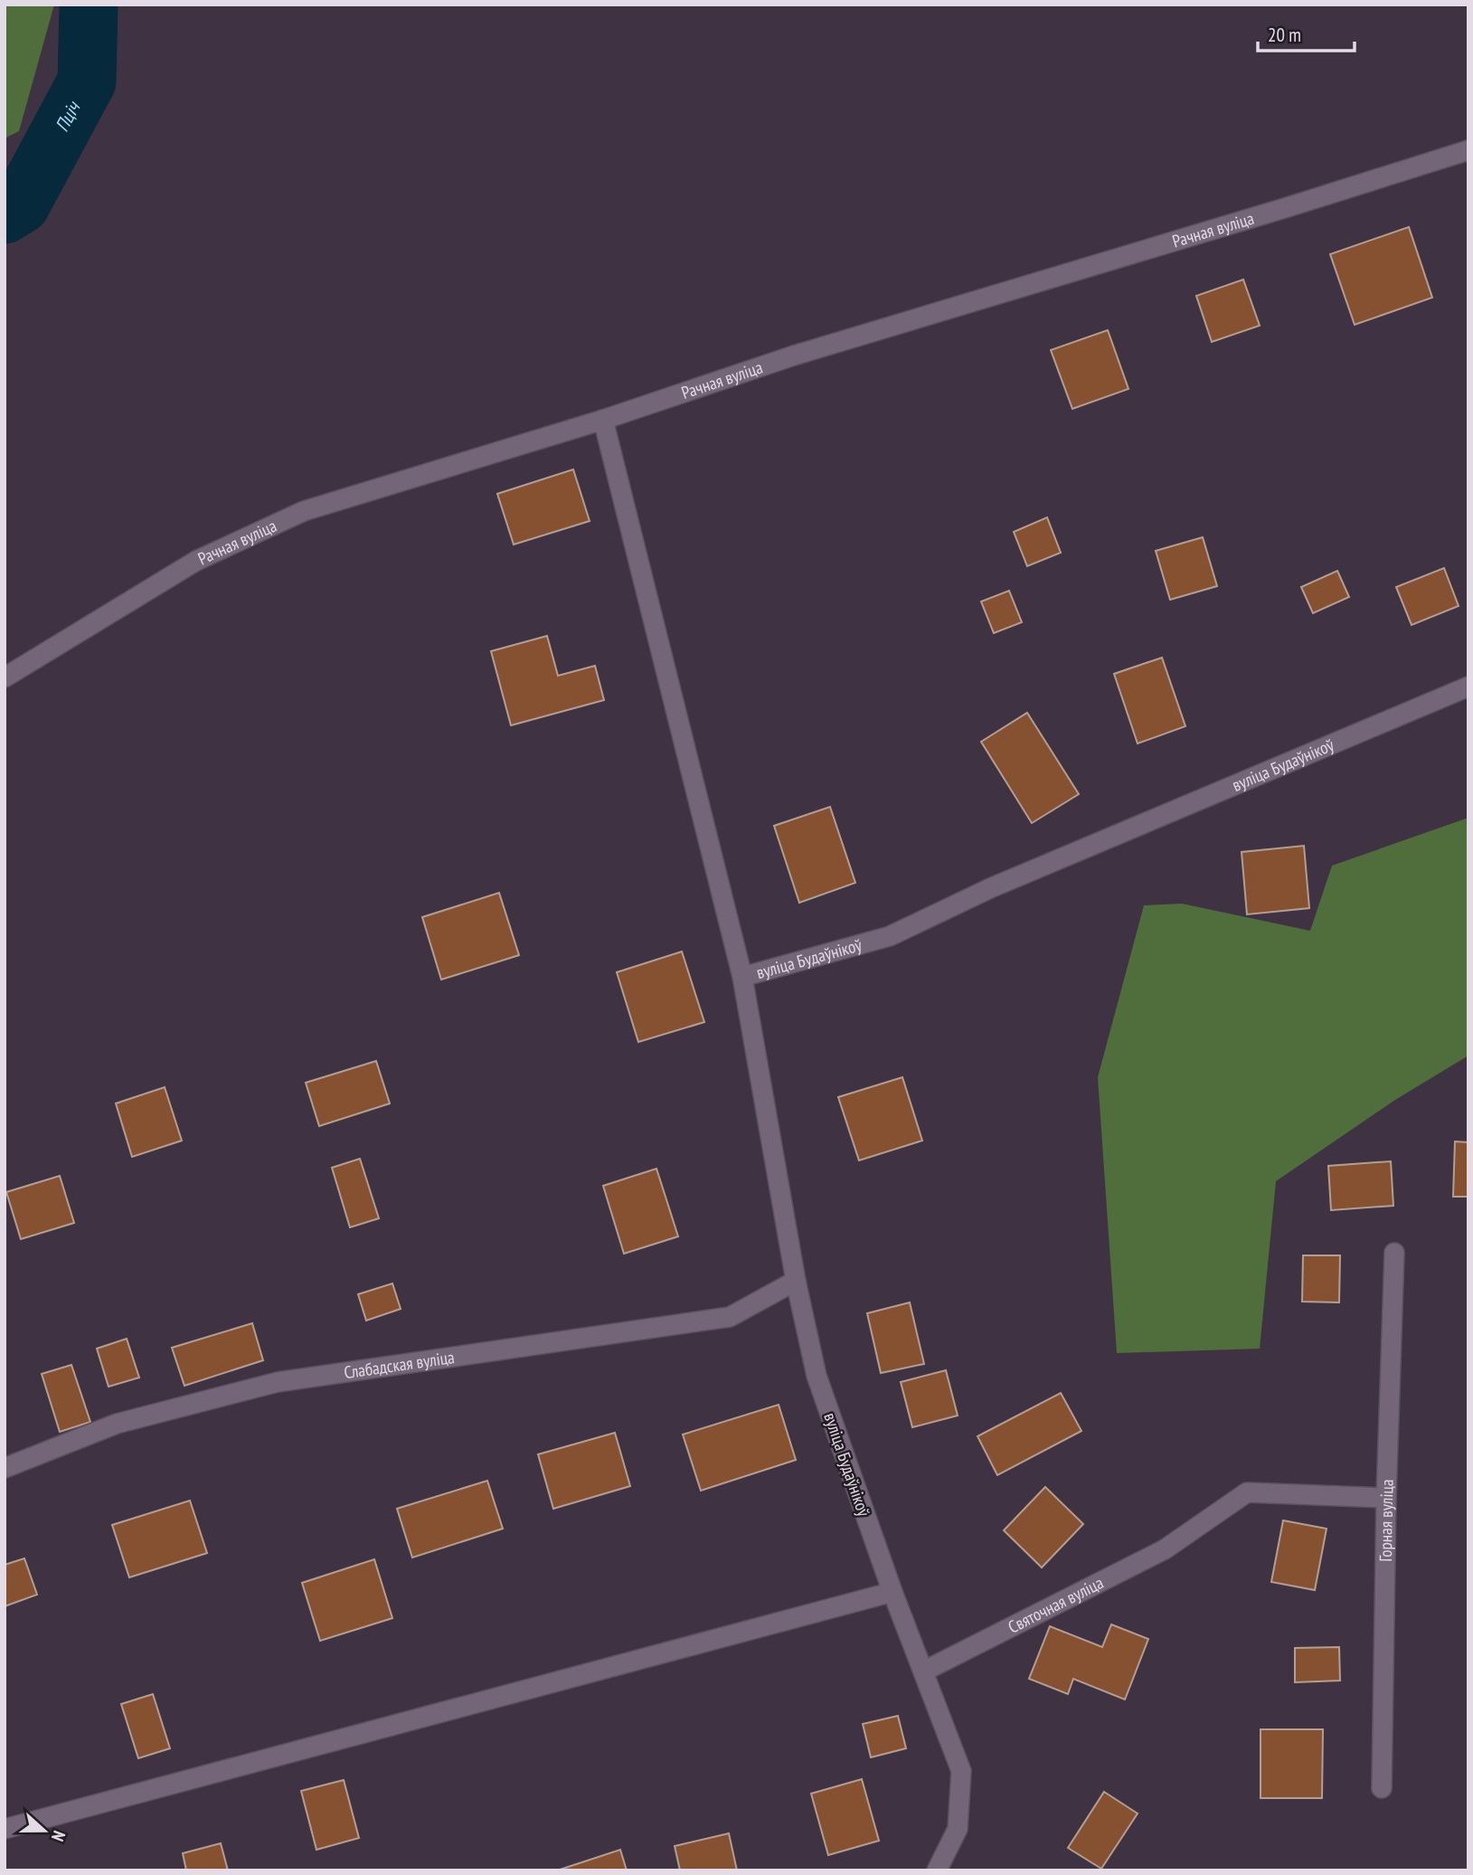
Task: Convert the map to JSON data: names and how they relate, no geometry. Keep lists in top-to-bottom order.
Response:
{
  "streets": {
    "street": [
      "Рачная вуліца",
      "вуліца Будаўнікоў",
      "Слабадская вуліца",
      "Горная вуліца",
      "Святочная вуліца"
    ]
  },
  "crossings": [
    ["вуліца Будаўнікоў", "Слабадская вуліца"],
    ["вуліца Будаўнікоў", "Святочная вуліца"],
    ["Горная вуліца", "Святочная вуліца"]
  ],
  "water": ["Пціч"],
  "scale_bar": "20 m",
  "north": "right"
}
